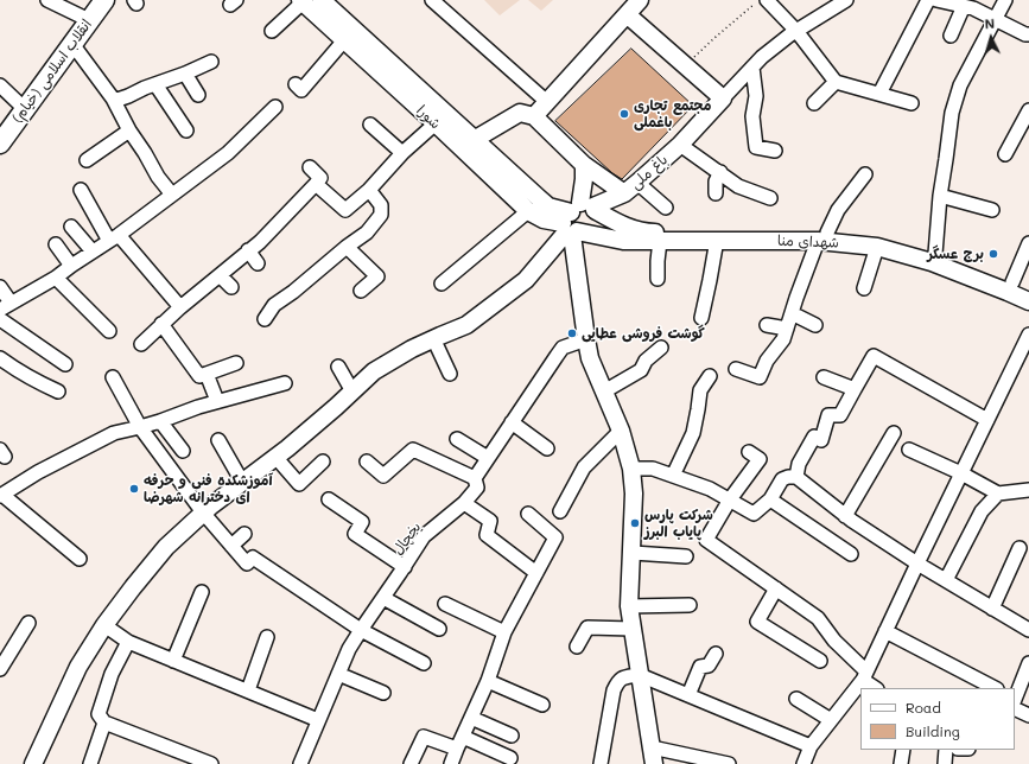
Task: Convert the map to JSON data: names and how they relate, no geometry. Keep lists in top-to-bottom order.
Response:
{
  "streets": {
    "main road": ["انقلاب اسلامی (خیام)"],
    "street": [
      "شورا",
      "باغ ملی",
      "شهدای منا",
      "یخچال"
    ]
  },
  "crossings": [
    ["شورا", "شهدای منا"]
  ],
  "places": [
    "مجتمع تجاری باغملی",
    "برج عسگر",
    "گوشت فروشی عطایی",
    "آموزشکده فنی و حرفه ای دخترانه شهرضا",
    "شرکت پارس پایاب البرز"
  ],
  "legend": ["Road", "Building"],
  "north": "top"
}
